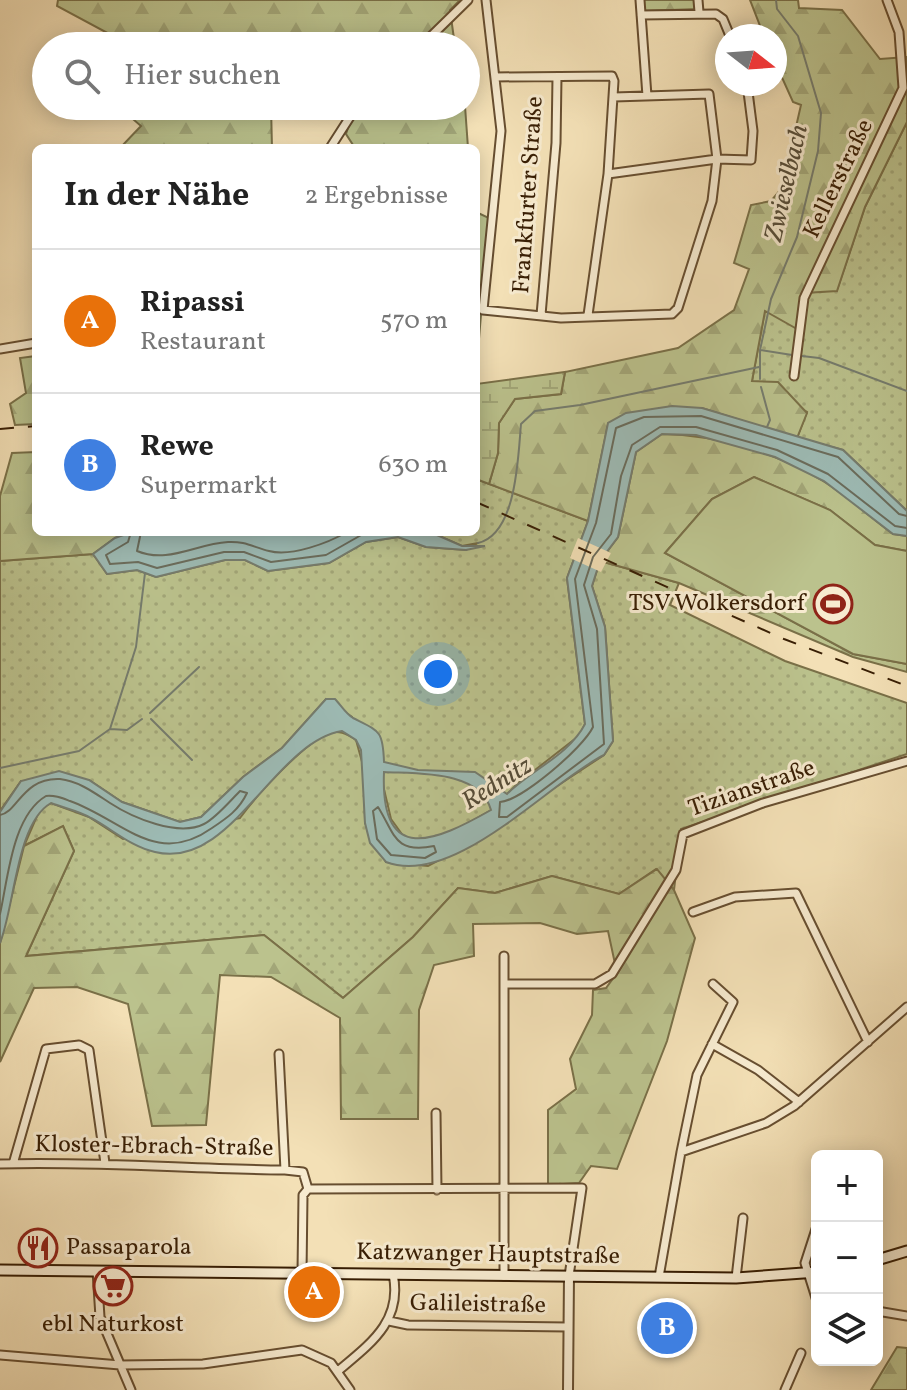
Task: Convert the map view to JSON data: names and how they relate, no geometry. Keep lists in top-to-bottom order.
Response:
{
  "streets": {
    "main road": ["Katzwanger Hauptstraße"],
    "street": [
      "Kellerstraße",
      "Frankfurter Straße",
      "Tizianstraße",
      "Kloster-Ebrach-Straße",
      "Galileistraße"
    ]
  },
  "crossings": [
    ["Katzwanger Hauptstraße", "Galileistraße"]
  ],
  "water": ["Zwieselbach", "Rednitz"],
  "places": {
    "sports": ["TSV Wolkersdorf"],
    "restaurant": ["Passaparola"],
    "supermarket": ["ebl Naturkost"]
  },
  "north": "right",
  "page": {
    "search": "Hier suchen",
    "heading": ["In der Nähe", "2 Ergebnisse"],
    "list": [
      {
        "mark": "A",
        "name": "Ripassi",
        "note": "Restaurant",
        "value": "570 m"
      },
      {
        "mark": "B",
        "name": "Rewe",
        "note": "Supermarkt",
        "value": "630 m"
      }
    ],
    "map_buttons": ["+", "−"],
    "pins": ["A", "B"]
  }
}
